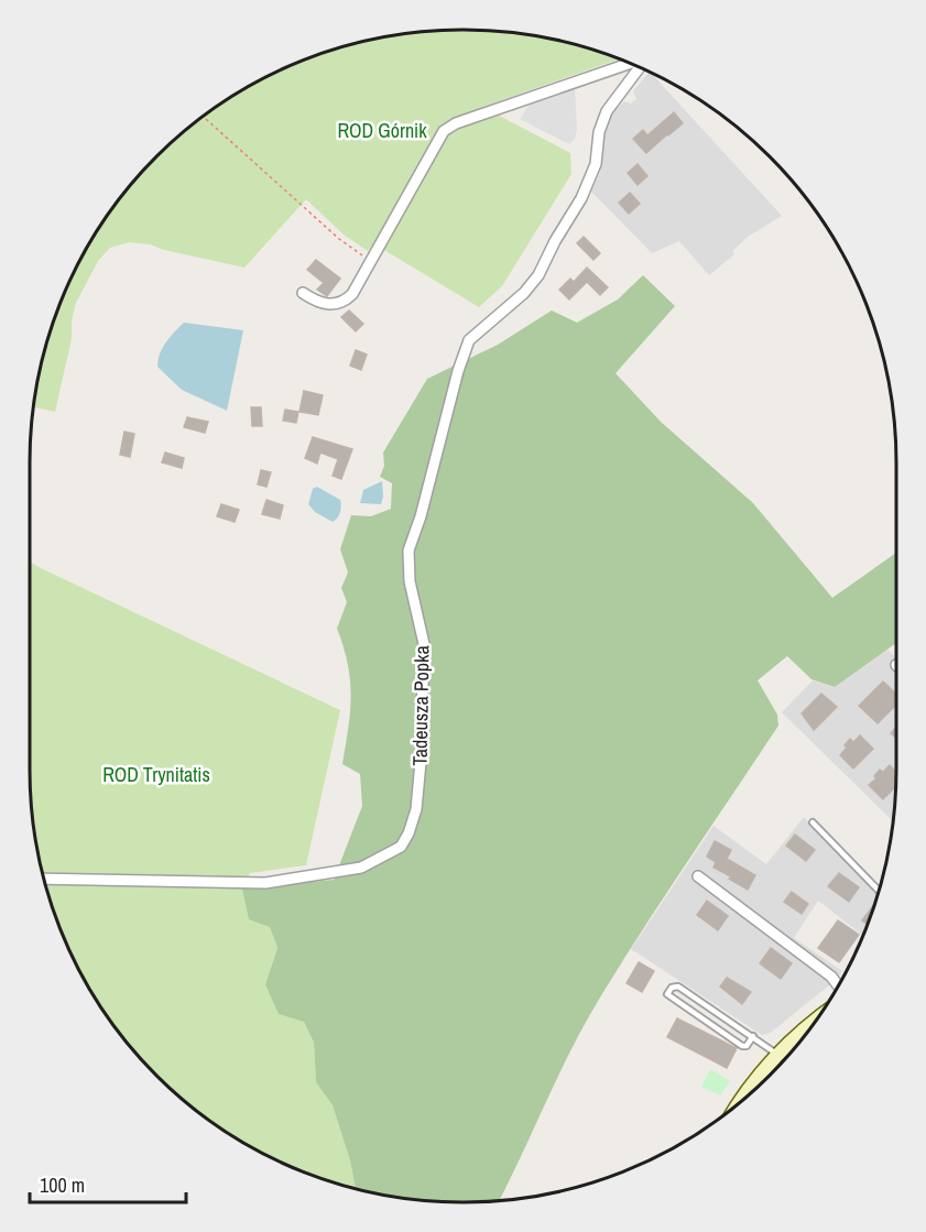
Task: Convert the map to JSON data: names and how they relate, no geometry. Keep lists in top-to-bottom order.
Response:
{
  "streets": {
    "street": ["Tadeusza Popka"]
  },
  "parks": ["ROD Górnik", "ROD Trynitatis"],
  "scale_bar": "100 m"
}
